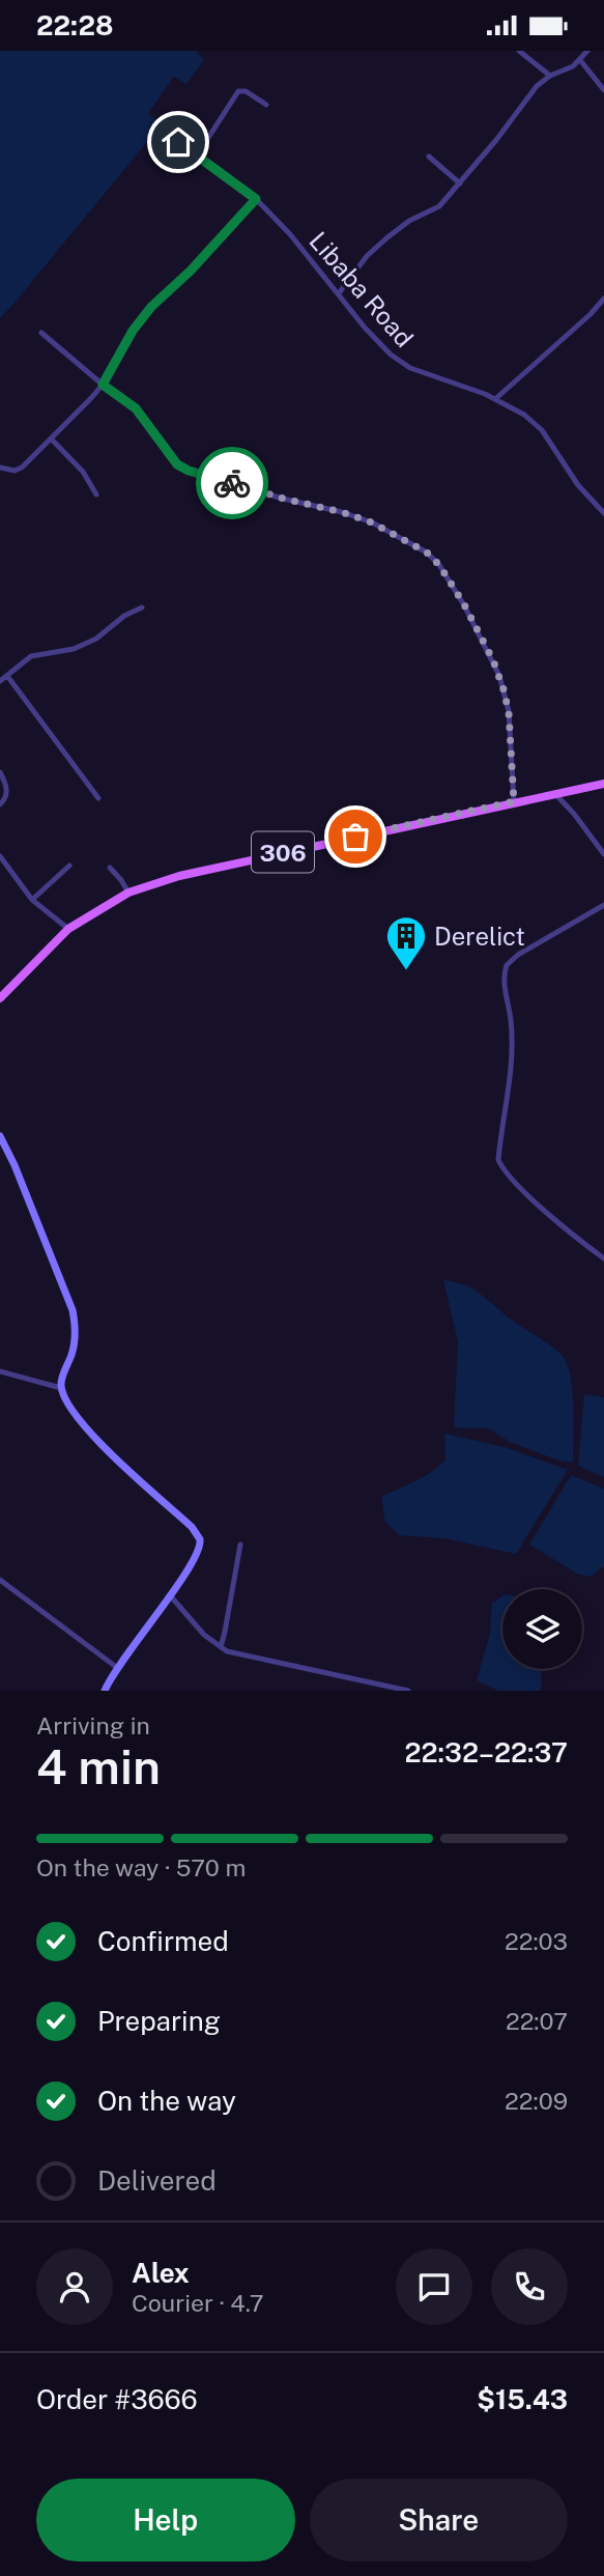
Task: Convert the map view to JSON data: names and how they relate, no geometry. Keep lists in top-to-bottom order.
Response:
{
  "streets": {
    "main road": ["306"],
    "street": ["Libaba Road"]
  },
  "places": {
    "building": ["Derelict"]
  },
  "page": {
    "status": "22:28",
    "heading": ["4 min", "Arriving in", "22:32–22:37"],
    "panel": [
      "Alex",
      "Courier · 4.7",
      "Order #3666",
      "$15.43"
    ],
    "bar": "On the way · 570 m",
    "list": [
      ["Confirmed", "22:03"],
      ["Preparing", "22:07"],
      ["On the way", "22:09"],
      "Delivered"
    ],
    "buttons": ["Help", "Share"]
  }
}
